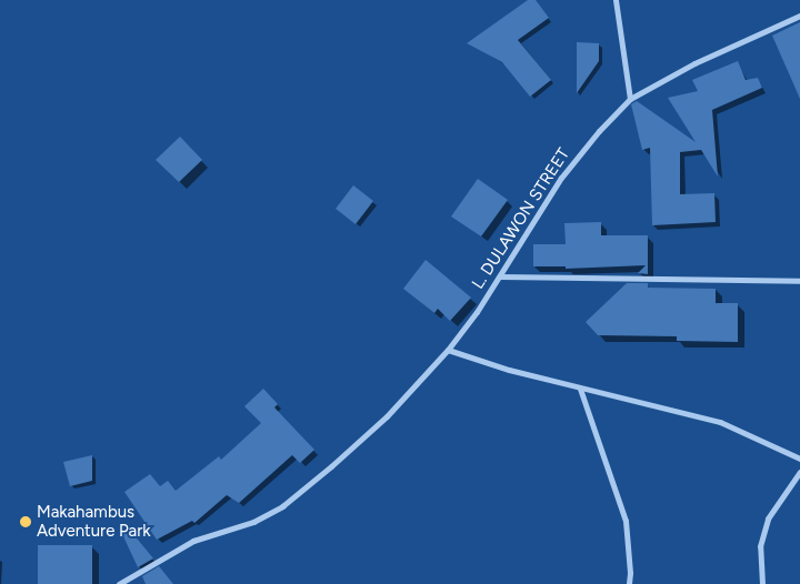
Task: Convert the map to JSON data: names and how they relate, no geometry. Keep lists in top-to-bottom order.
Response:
{
  "streets": {
    "street": ["L. DULAWON STREET"]
  },
  "places": ["Makahambus Adventure Park"]
}
